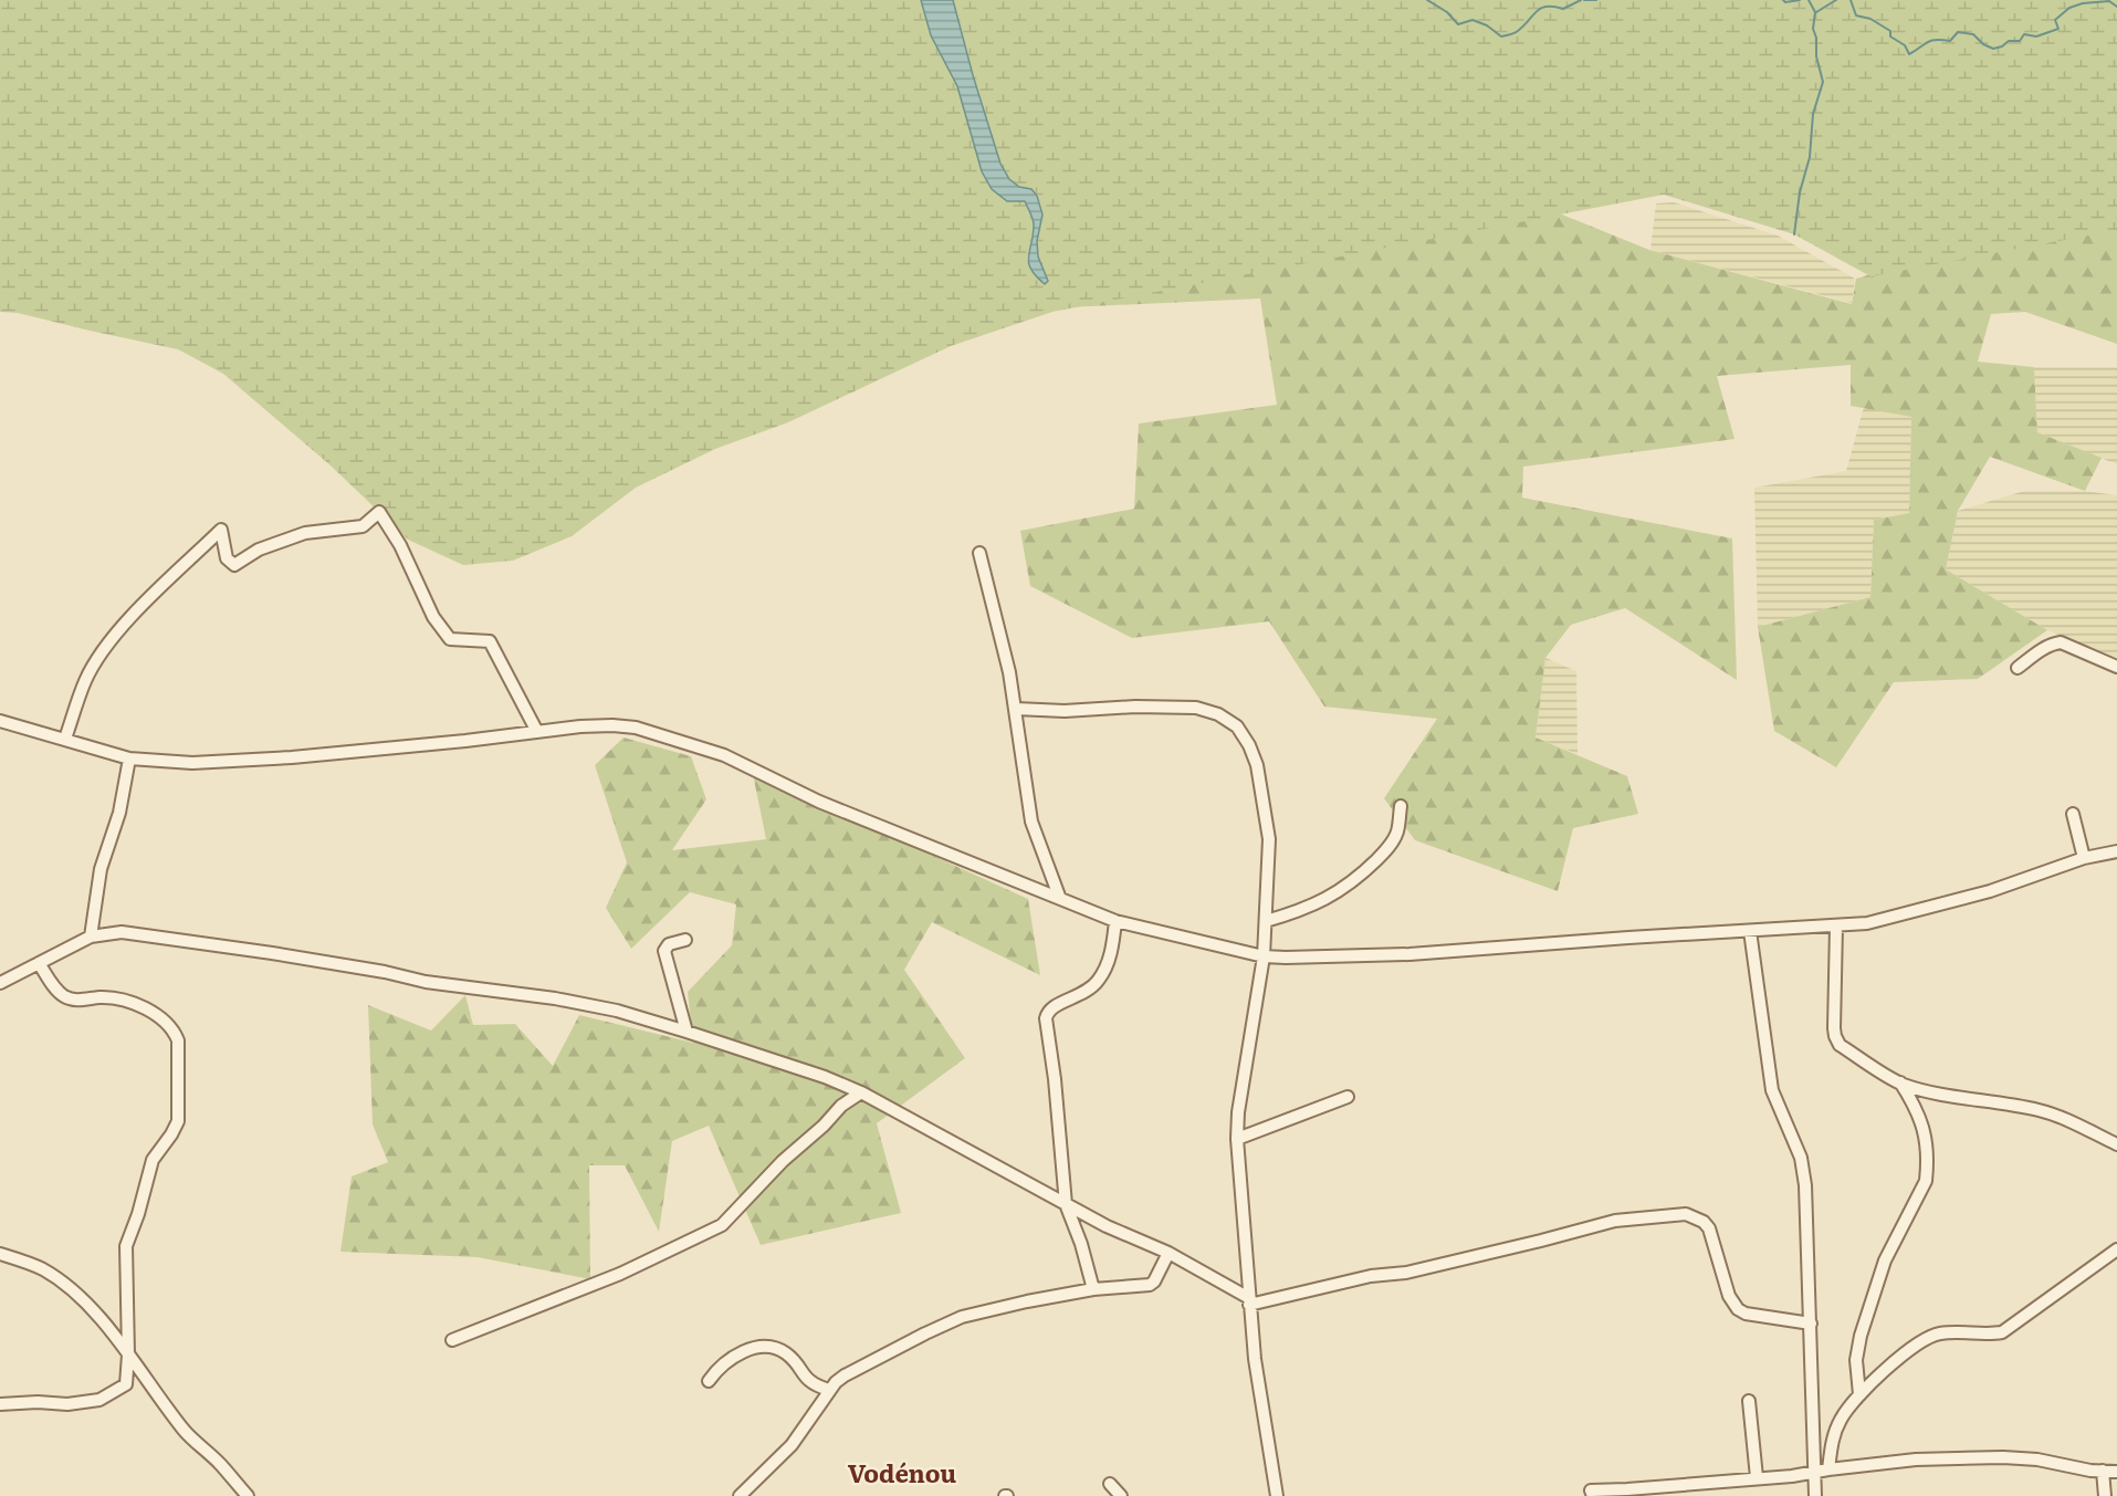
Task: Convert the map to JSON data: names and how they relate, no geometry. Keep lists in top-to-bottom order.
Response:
{
  "districts": ["Vodénou"]
}
